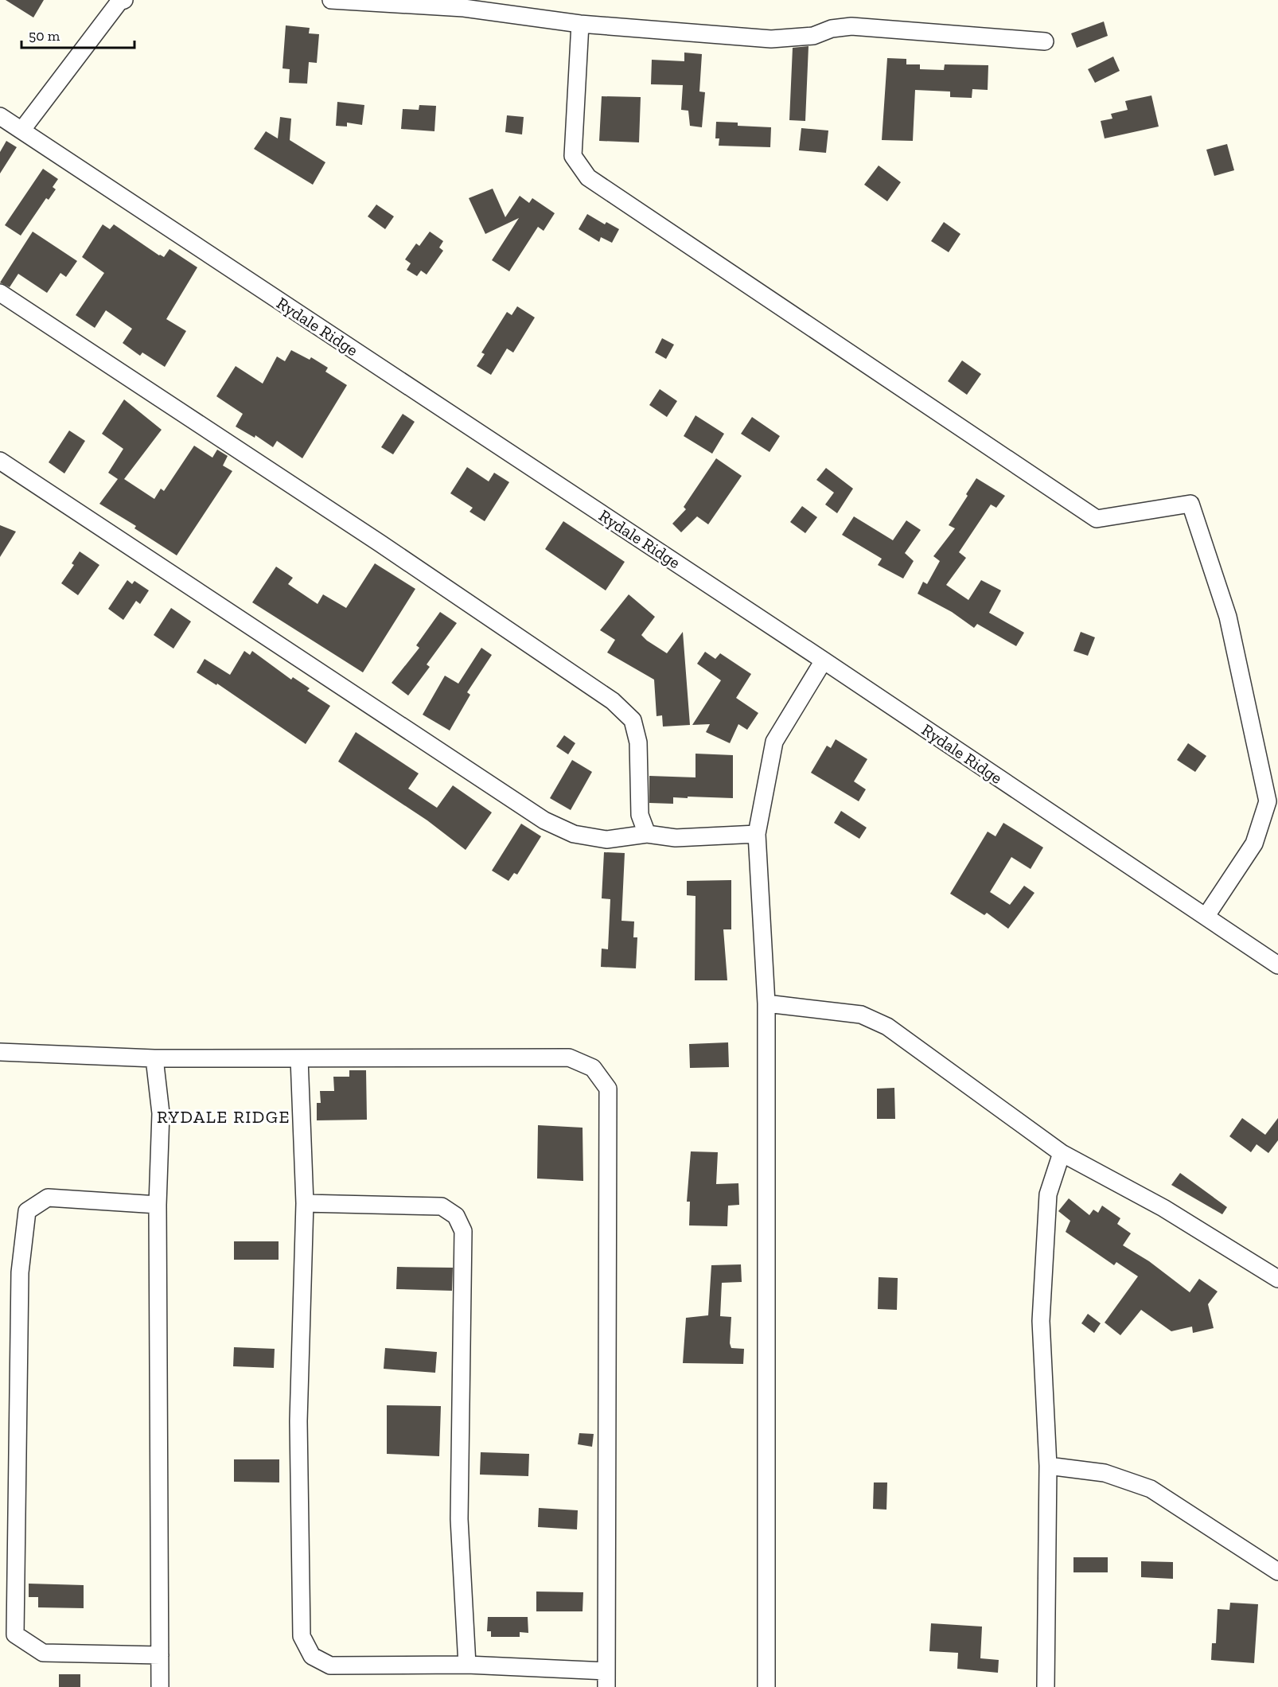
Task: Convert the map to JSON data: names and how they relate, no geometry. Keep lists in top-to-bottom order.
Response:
{
  "streets": {
    "street": ["Rydale Ridge"]
  },
  "districts": ["RYDALE RIDGE"],
  "scale_bar": "50 m"
}
